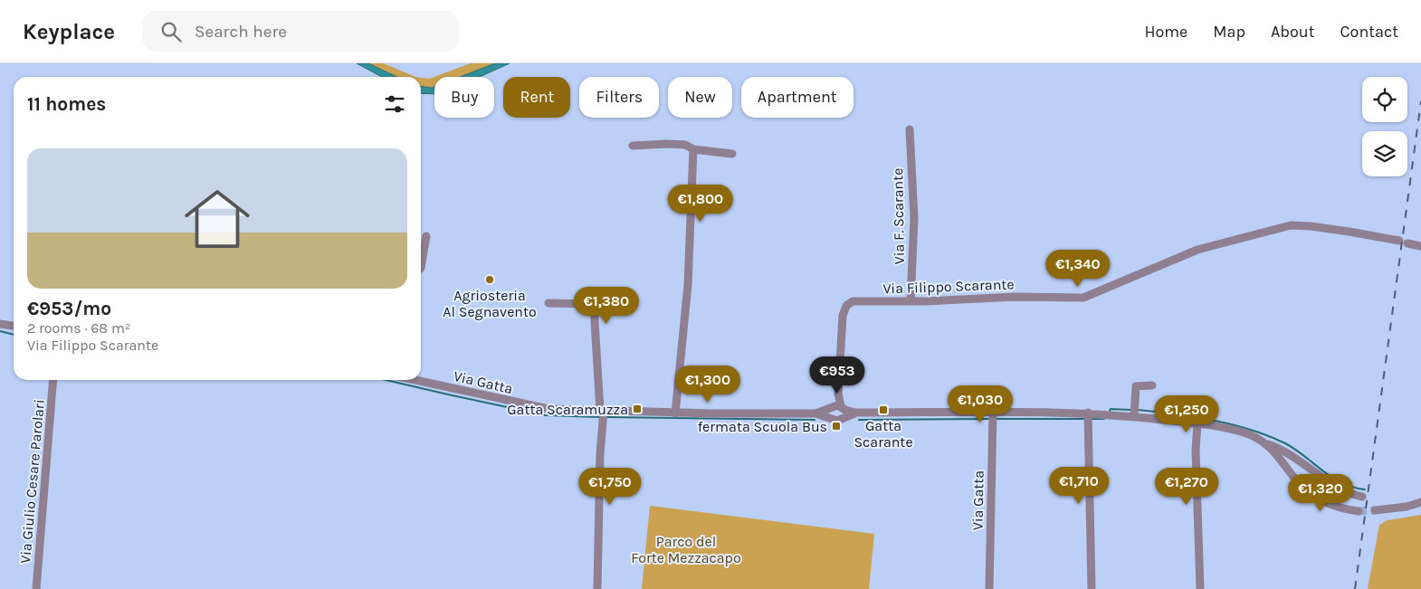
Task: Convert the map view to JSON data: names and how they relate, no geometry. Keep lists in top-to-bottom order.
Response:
{
  "streets": {
    "street": [
      "Via F. Scarante",
      "Via Filippo Scarante",
      "Via Gatta",
      "Via Giulio Cesare Parolari"
    ]
  },
  "crossings": [
    ["Via F. Scarante", "Via Filippo Scarante"],
    ["Via Filippo Scarante", "Via Gatta"]
  ],
  "parks": ["Parco del Forte Mezzacapo"],
  "places": {
    "other": ["Agriosteria Al Segnavento"],
    "transit": ["Gatta Scaramuzza", "Gatta Scarante", "fermata Scuola Bus"]
  },
  "page": {
    "header": "Keyplace",
    "search": "Search here",
    "nav": [
      "Home",
      "Map",
      "About",
      "Contact"
    ],
    "chip": [
      "Buy",
      "Rent",
      "Filters",
      "New",
      "Apartment"
    ],
    "heading": "11 homes",
    "list": [
      {
        "name": "€953/mo",
        "note": "2 rooms · 68 m² · Via Filippo Scarante"
      }
    ],
    "price": [
      "€1,800",
      "€1,340",
      "€1,380",
      "€953",
      "€1,300",
      "€1,030",
      "€1,250",
      "€1,710",
      "€1,750",
      "€1,270",
      "€1,320"
    ]
  }
}
